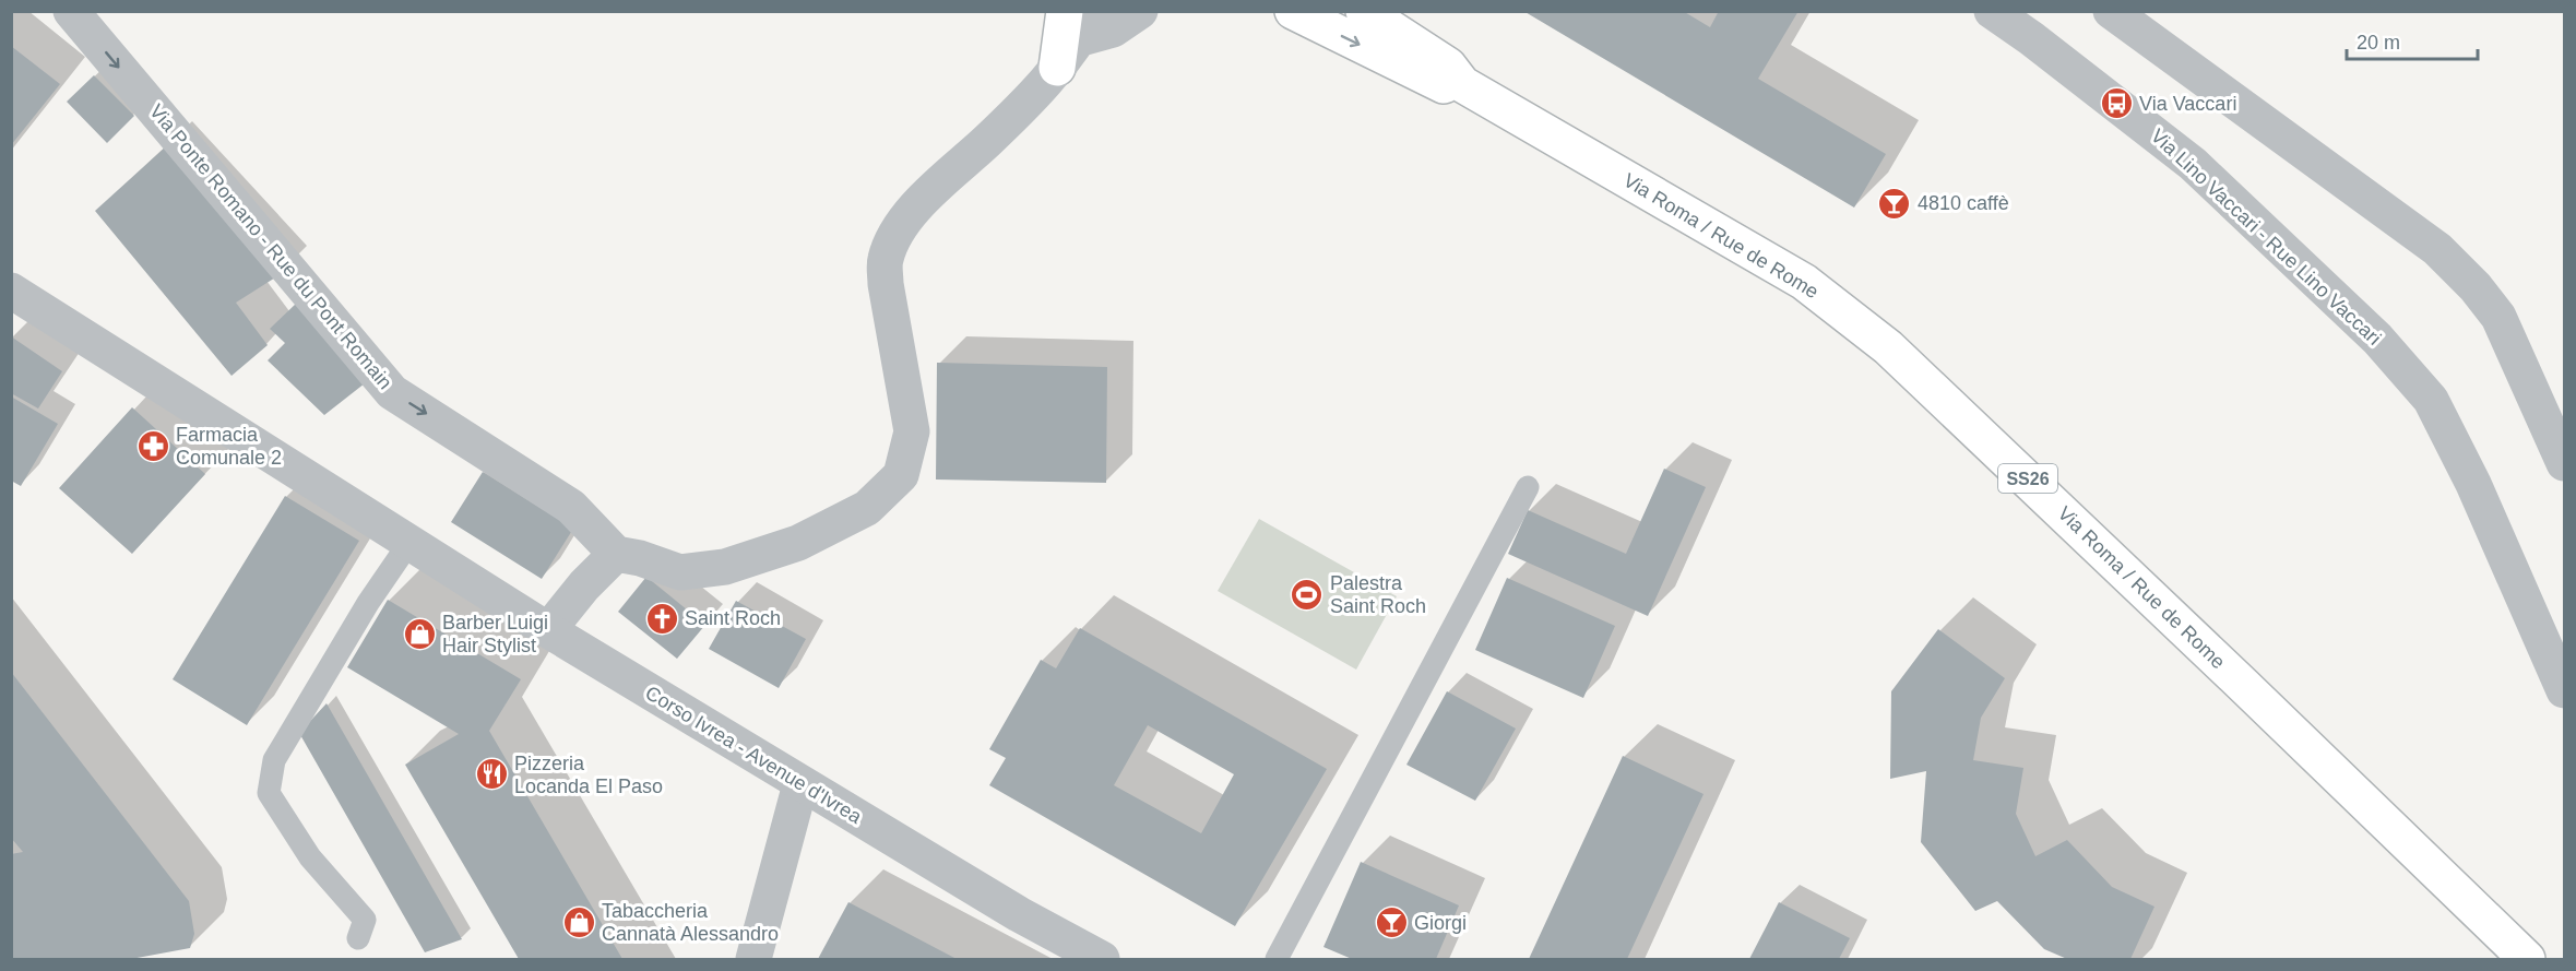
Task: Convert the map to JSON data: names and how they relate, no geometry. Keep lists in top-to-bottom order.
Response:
{
  "streets": {
    "main road": ["Via Roma / Rue de Rome", "SS26"],
    "street": ["Via Lino Vaccari - Rue Lino Vaccari", "Via Ponte Romano - Rue du Pont Romain", "Corso Ivrea - Avenue d'Ivrea"]
  },
  "one_way": ["Via Ponte Romano - Rue du Pont Romain"],
  "places": {
    "bus stop": ["Via Vaccari"],
    "bar": ["4810 caffè", "Giorgi"],
    "pharmacy": ["Farmacia Comunale 2"],
    "sports": ["Palestra Saint Roch"],
    "church": ["Saint Roch"],
    "shop": ["Barber Luigi Hair Stylist", "Tabaccheria Cannatà Alessandro"],
    "restaurant": ["Pizzeria Locanda El Paso"]
  },
  "scale_bar": "20 m"
}
